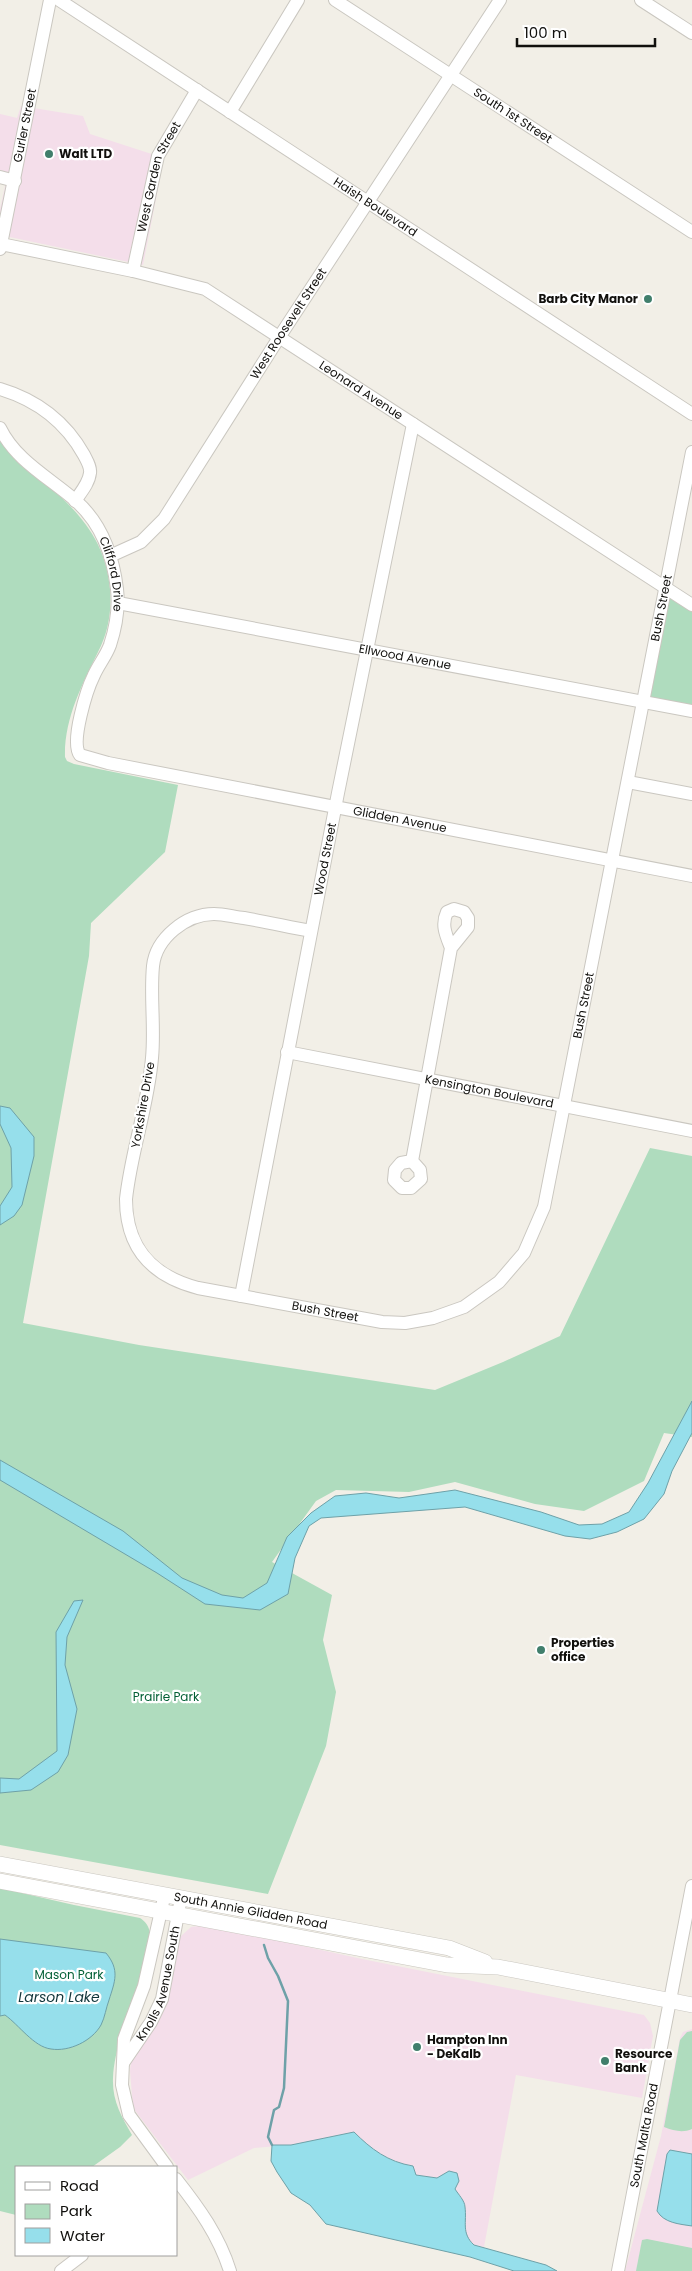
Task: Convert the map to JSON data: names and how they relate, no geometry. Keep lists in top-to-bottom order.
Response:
{
  "streets": {
    "main road": ["South Annie Glidden Road"],
    "street": [
      "South 1st Street",
      "Gurler Street",
      "West Garden Street",
      "Haish Boulevard",
      "West Roosevelt Street",
      "Leonard Avenue",
      "Clifford Drive",
      "Bush Street",
      "Ellwood Avenue",
      "Glidden Avenue",
      "Wood Street",
      "Kensington Boulevard",
      "Yorkshire Drive",
      "Knolls Avenue South",
      "South Malta Road"
    ]
  },
  "crossings": [
    ["South 1st Street", "West Roosevelt Street"],
    ["Gurler Street", "Leonard Avenue"],
    ["West Garden Street", "Haish Boulevard"],
    ["West Garden Street", "Leonard Avenue"],
    ["Haish Boulevard", "West Roosevelt Street"],
    ["West Roosevelt Street", "Leonard Avenue"],
    ["West Roosevelt Street", "Clifford Drive"],
    ["Leonard Avenue", "Bush Street"],
    ["Leonard Avenue", "Wood Street"],
    ["Clifford Drive", "Ellwood Avenue"],
    ["Clifford Drive", "Glidden Avenue"],
    ["Bush Street", "Ellwood Avenue"],
    ["Bush Street", "Glidden Avenue"],
    ["Bush Street", "Wood Street"],
    ["Bush Street", "Kensington Boulevard"],
    ["Bush Street", "Yorkshire Drive"],
    ["Ellwood Avenue", "Wood Street"],
    ["Glidden Avenue", "Wood Street"],
    ["Wood Street", "Kensington Boulevard"],
    ["Wood Street", "Yorkshire Drive"],
    ["South Annie Glidden Road", "Knolls Avenue South"],
    ["South Annie Glidden Road", "South Malta Road"]
  ],
  "water": ["Larson Lake"],
  "parks": ["Prairie Park", "Mason Park"],
  "places": [
    "Walt LTD",
    "Barb City Manor",
    "Properties office",
    "Hampton Inn - DeKalb",
    "Resource Bank"
  ],
  "legend": ["Road", "Park", "Water"],
  "scale_bar": "100 m"
}
